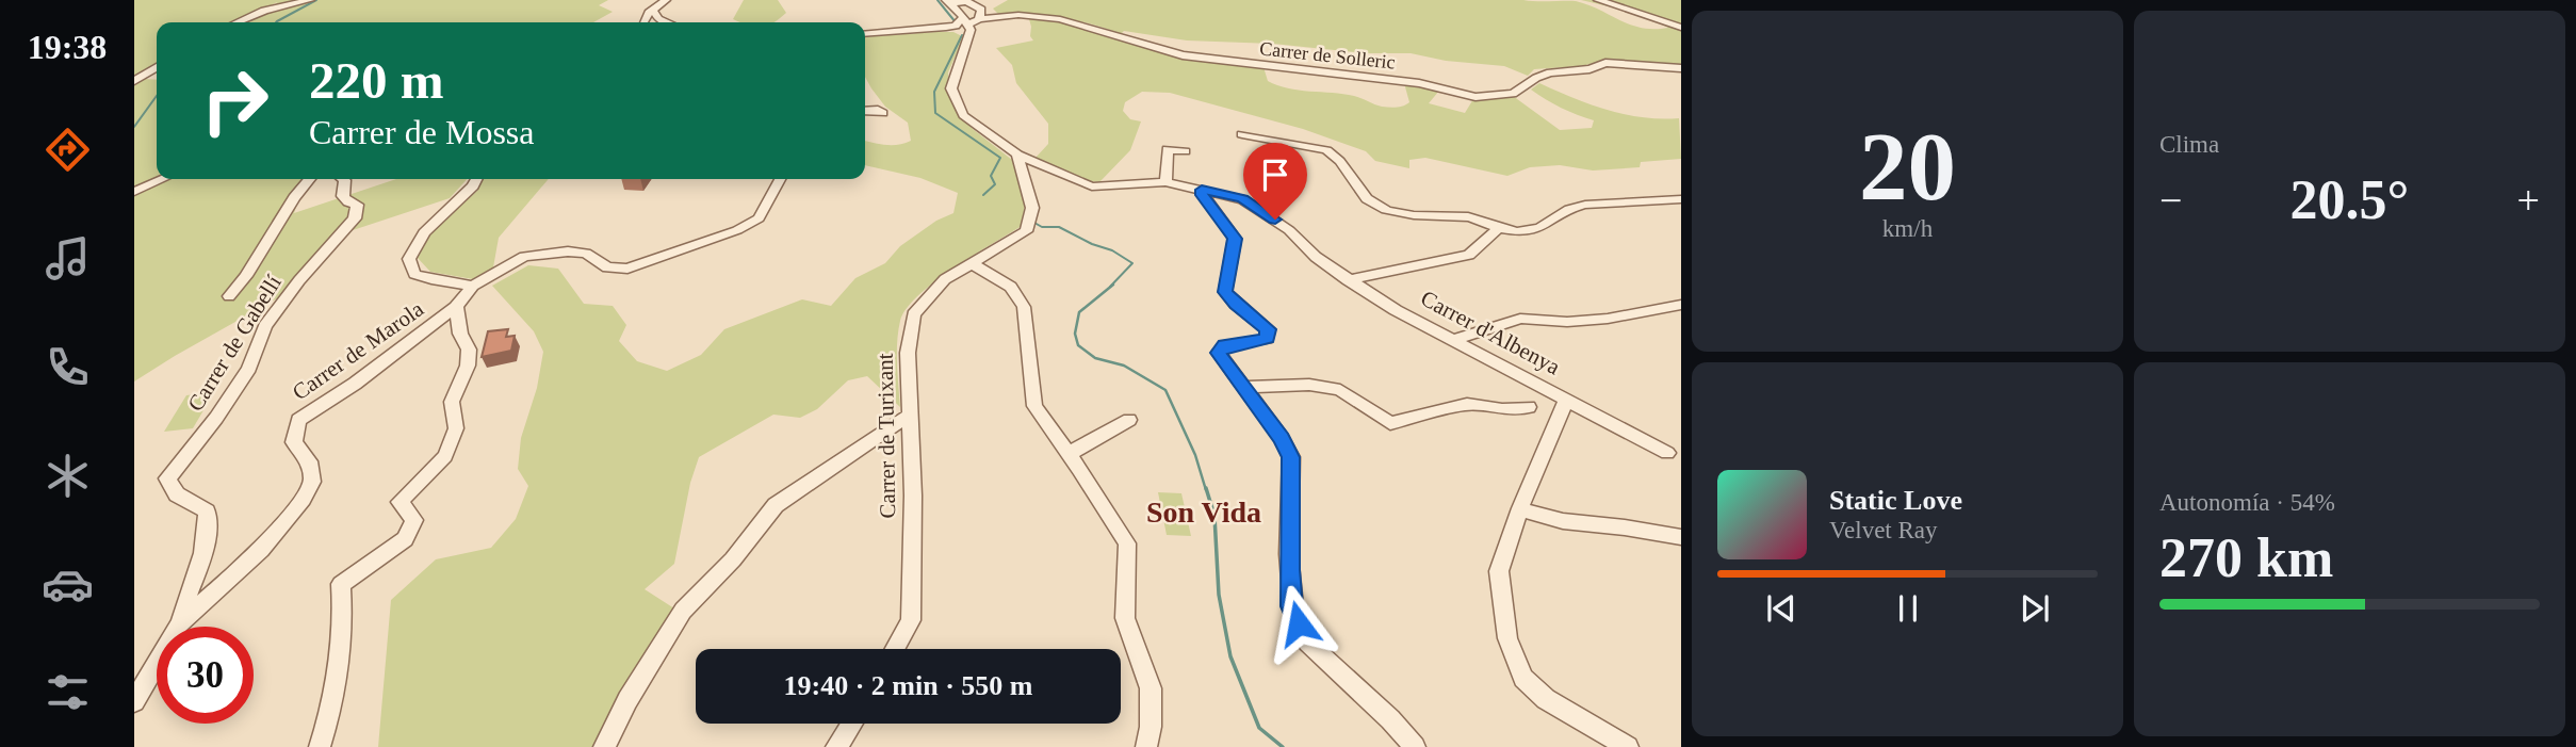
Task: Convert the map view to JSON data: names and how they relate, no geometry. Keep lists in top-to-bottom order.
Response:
{
  "streets": {
    "street": [
      "Carrer de Solleric",
      "Carrer d'Albenya",
      "Carrer de Gabellí",
      "Carrer de Marola",
      "Carrer de Turixant"
    ]
  },
  "crossings": [
    ["Carrer de Solleric", "Carrer d'Albenya"],
    ["Carrer d'Albenya", "Carrer de Turixant"],
    ["Carrer de Gabellí", "Carrer de Marola"]
  ],
  "districts": ["Son Vida"],
  "page": {
    "tabs": "19:38",
    "tile": [
      ["20", "km/h"],
      "Clima",
      ["Autonomía · 54%", "270 km"]
    ],
    "turn": ["220 m", "Carrer de Mossa"],
    "heat": ["−", "20.5°", "+"],
    "song": ["Static Love", "Velvet Ray"],
    "limit": "30",
    "trip": "19:40 · 2 min · 550 m"
  }
}
